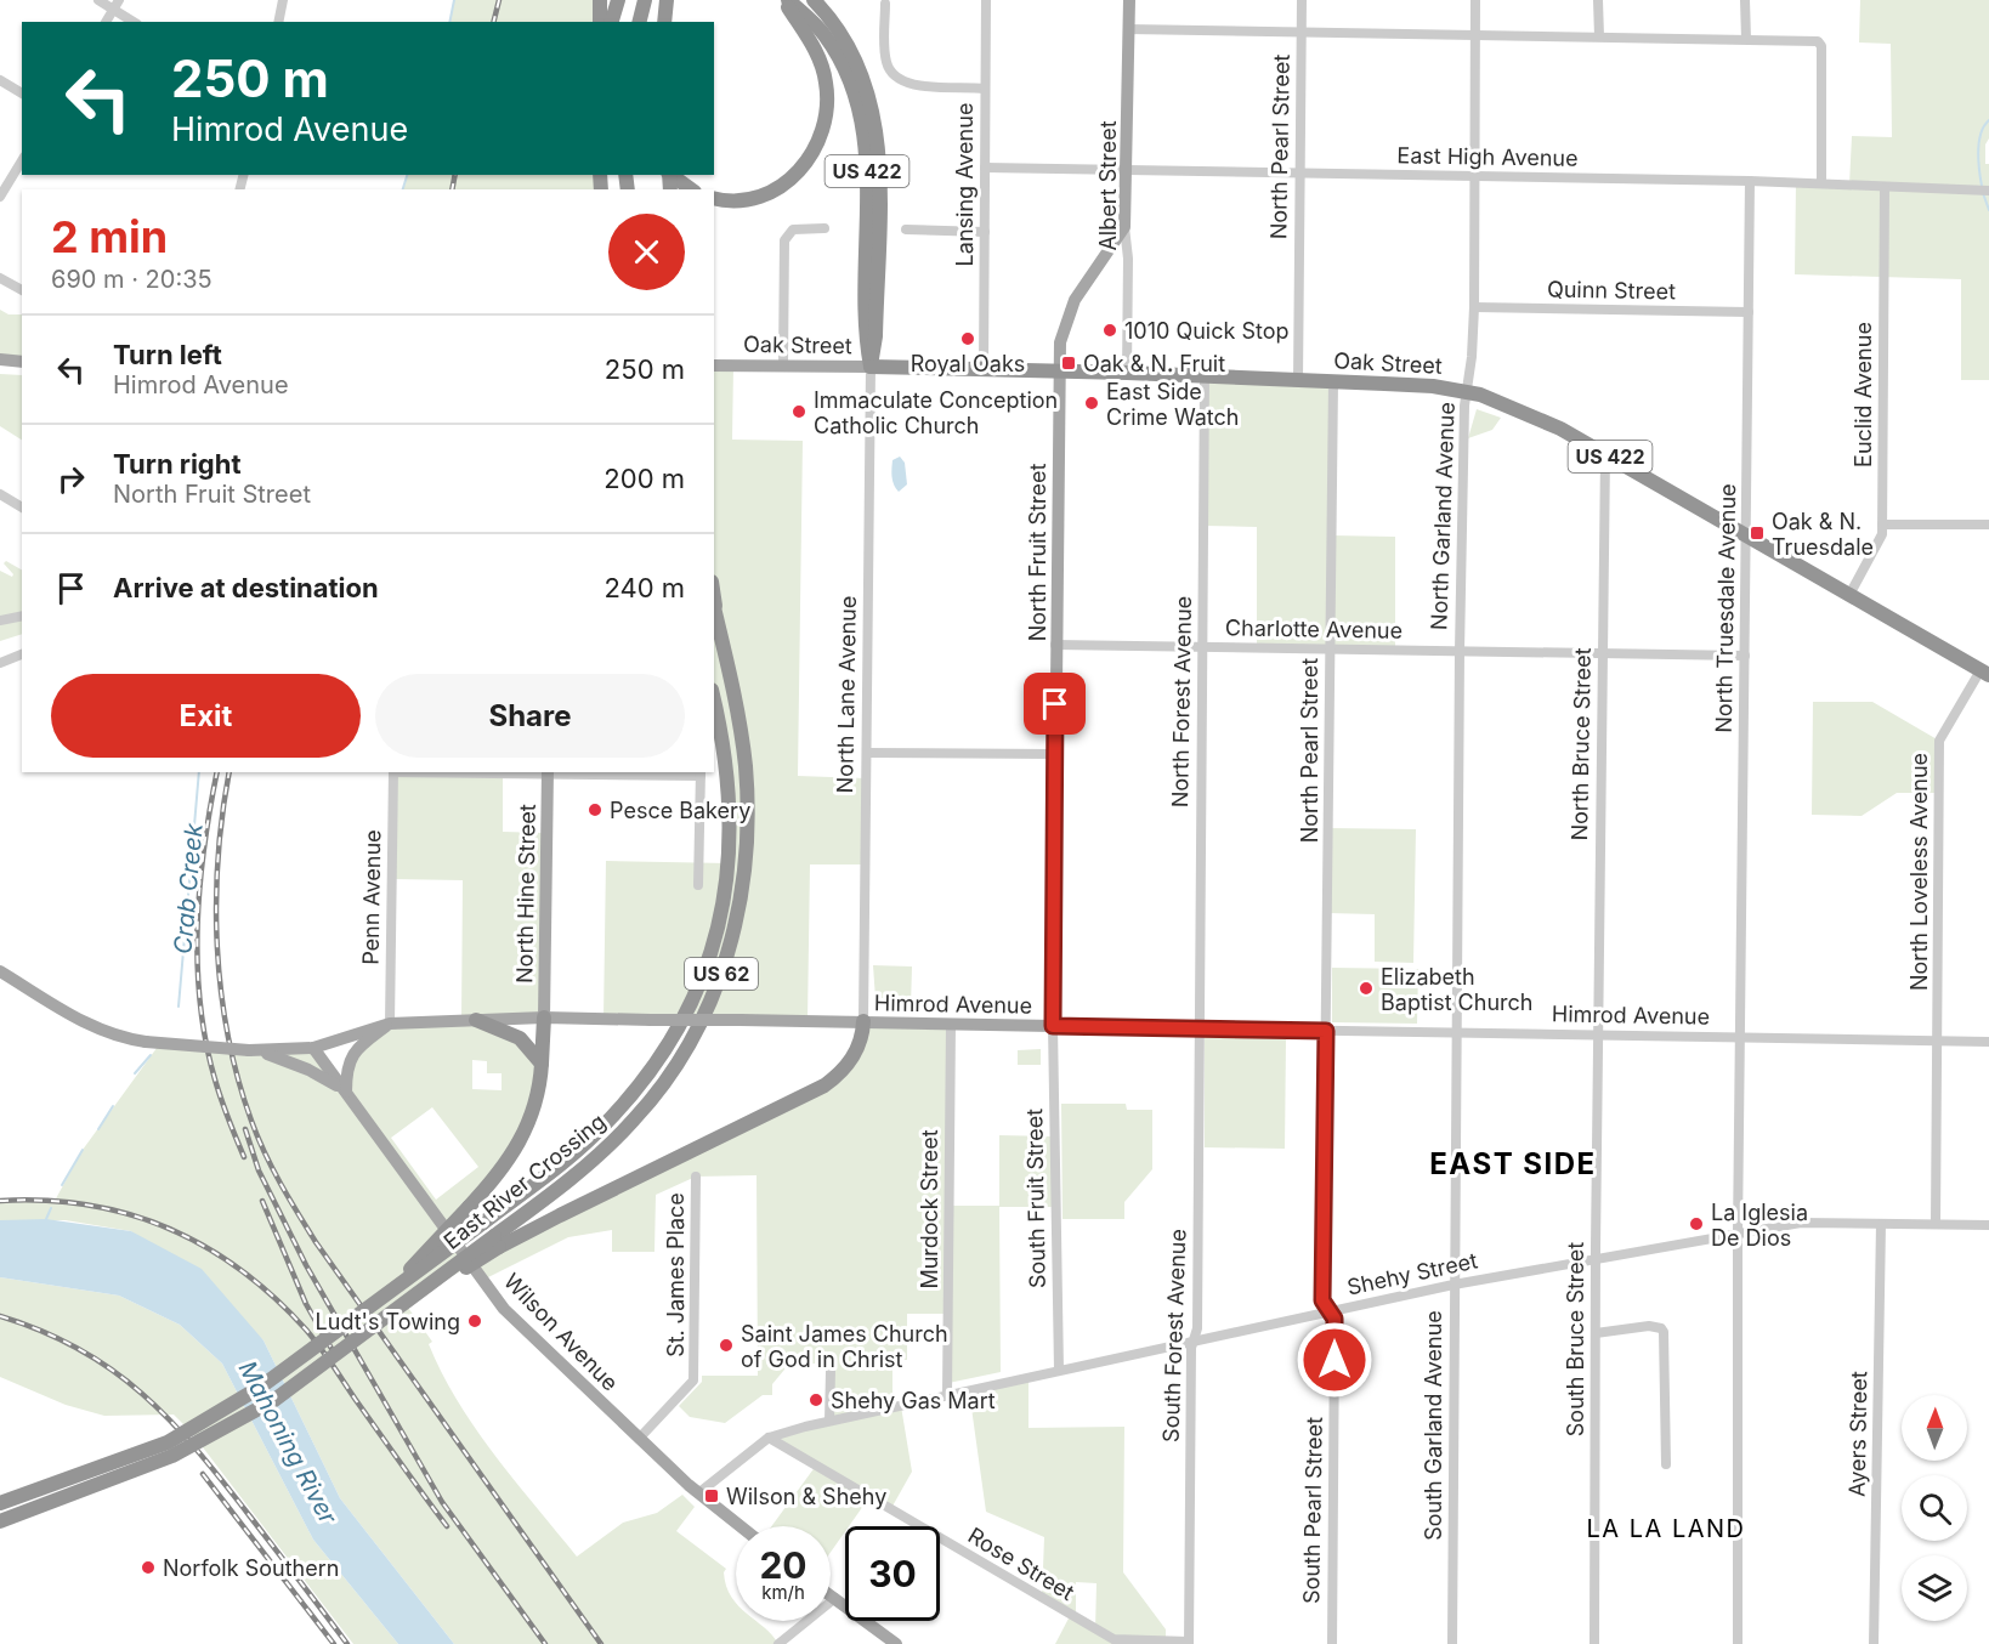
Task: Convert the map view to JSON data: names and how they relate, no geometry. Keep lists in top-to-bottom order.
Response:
{
  "streets": {
    "highway": [
      "US 422",
      "Oak Street",
      "US 62",
      "East River Crossing"
    ],
    "main road": [
      "Albert Street",
      "North Fruit Street",
      "North Hine Street",
      "Himrod Avenue",
      "Wilson Avenue"
    ],
    "street": [
      "North Pearl Street",
      "East High Avenue",
      "Lansing Avenue",
      "Quinn Street",
      "Euclid Avenue",
      "North Garland Avenue",
      "North Truesdale Avenue",
      "Charlotte Avenue",
      "North Lane Avenue",
      "North Forest Avenue",
      "North Bruce Street",
      "North Loveless Avenue",
      "Penn Avenue",
      "South Fruit Street",
      "Murdock Street",
      "Shehy Street",
      "St. James Place",
      "South Forest Avenue",
      "South Bruce Street",
      "South Garland Avenue",
      "Ayers Street",
      "South Pearl Street",
      "Rose Street"
    ]
  },
  "crossings": [
    ["North Pearl Street", "East High Avenue"],
    ["North Pearl Street", "Oak Street"],
    ["North Pearl Street", "Charlotte Avenue"],
    ["North Pearl Street", "Himrod Avenue"],
    ["North Pearl Street", "South Pearl Street"],
    ["East High Avenue", "Lansing Avenue"],
    ["East High Avenue", "Albert Street"],
    ["East High Avenue", "Euclid Avenue"],
    ["East High Avenue", "North Garland Avenue"],
    ["East High Avenue", "North Truesdale Avenue"],
    ["US 422", "Oak Street"],
    ["US 422", "North Lane Avenue"],
    ["Lansing Avenue", "Oak Street"],
    ["Albert Street", "Oak Street"],
    ["Albert Street", "North Fruit Street"],
    ["Quinn Street", "North Garland Avenue"],
    ["Quinn Street", "North Truesdale Avenue"],
    ["Oak Street", "Euclid Avenue"],
    ["Oak Street", "North Garland Avenue"],
    ["Oak Street", "North Fruit Street"],
    ["Oak Street", "North Truesdale Avenue"],
    ["Oak Street", "North Lane Avenue"],
    ["Oak Street", "North Forest Avenue"],
    ["Oak Street", "North Bruce Street"],
    ["Oak Street", "North Loveless Avenue"],
    ["North Garland Avenue", "Charlotte Avenue"],
    ["North Garland Avenue", "Himrod Avenue"],
    ["North Garland Avenue", "South Garland Avenue"],
    ["North Fruit Street", "Charlotte Avenue"],
    ["North Fruit Street", "Himrod Avenue"],
    ["North Fruit Street", "South Fruit Street"],
    ["North Truesdale Avenue", "Charlotte Avenue"],
    ["North Truesdale Avenue", "Himrod Avenue"],
    ["North Truesdale Avenue", "Shehy Street"],
    ["Charlotte Avenue", "North Forest Avenue"],
    ["Charlotte Avenue", "North Bruce Street"],
    ["North Lane Avenue", "Himrod Avenue"],
    ["North Forest Avenue", "Himrod Avenue"],
    ["North Forest Avenue", "South Forest Avenue"],
    ["North Bruce Street", "Himrod Avenue"],
    ["North Bruce Street", "South Bruce Street"],
    ["North Loveless Avenue", "Himrod Avenue"],
    ["North Loveless Avenue", "Shehy Street"],
    ["North Hine Street", "Himrod Avenue"],
    ["Penn Avenue", "Himrod Avenue"],
    ["Himrod Avenue", "South Fruit Street"],
    ["Himrod Avenue", "Murdock Street"],
    ["Himrod Avenue", "Wilson Avenue"],
    ["Himrod Avenue", "South Forest Avenue"],
    ["Himrod Avenue", "South Bruce Street"],
    ["Himrod Avenue", "South Garland Avenue"],
    ["Himrod Avenue", "South Pearl Street"],
    ["South Fruit Street", "Shehy Street"],
    ["Murdock Street", "Shehy Street"],
    ["Shehy Street", "Wilson Avenue"],
    ["Shehy Street", "South Forest Avenue"],
    ["Shehy Street", "South Bruce Street"],
    ["Shehy Street", "South Garland Avenue"],
    ["Shehy Street", "Ayers Street"],
    ["Shehy Street", "South Pearl Street"],
    ["Shehy Street", "Rose Street"],
    ["St. James Place", "Wilson Avenue"],
    ["South Forest Avenue", "Rose Street"]
  ],
  "districts": ["EAST SIDE", "LA LA LAND"],
  "water": ["Crab Creek", "Mahoning River"],
  "places": {
    "other": [
      "1010 Quick Stop",
      "Royal Oaks",
      "East Side Crime Watch",
      "Immaculate Conception Catholic Church",
      "Pesce Bakery",
      "Elizabeth Baptist Church",
      "La Iglesia De Dios",
      "Ludt's Towing",
      "Saint James Church of God in Christ",
      "Shehy Gas Mart",
      "Norfolk Southern"
    ],
    "transit": ["Oak & N. Fruit", "Oak & N. Truesdale", "Wilson & Shehy"]
  },
  "north": "top",
  "page": {
    "turn": ["250 m", "Himrod Avenue"],
    "heading": ["2 min", "690 m · 20:35"],
    "list": [
      {
        "name": "Turn left",
        "note": "Himrod Avenue",
        "value": "250 m"
      },
      {
        "name": "Turn right",
        "note": "North Fruit Street",
        "value": "200 m"
      },
      {
        "name": "Arrive at destination",
        "value": "240 m"
      }
    ],
    "buttons": ["Exit", "Share"],
    "speed": "20 km/h",
    "limit": "30"
  }
}
